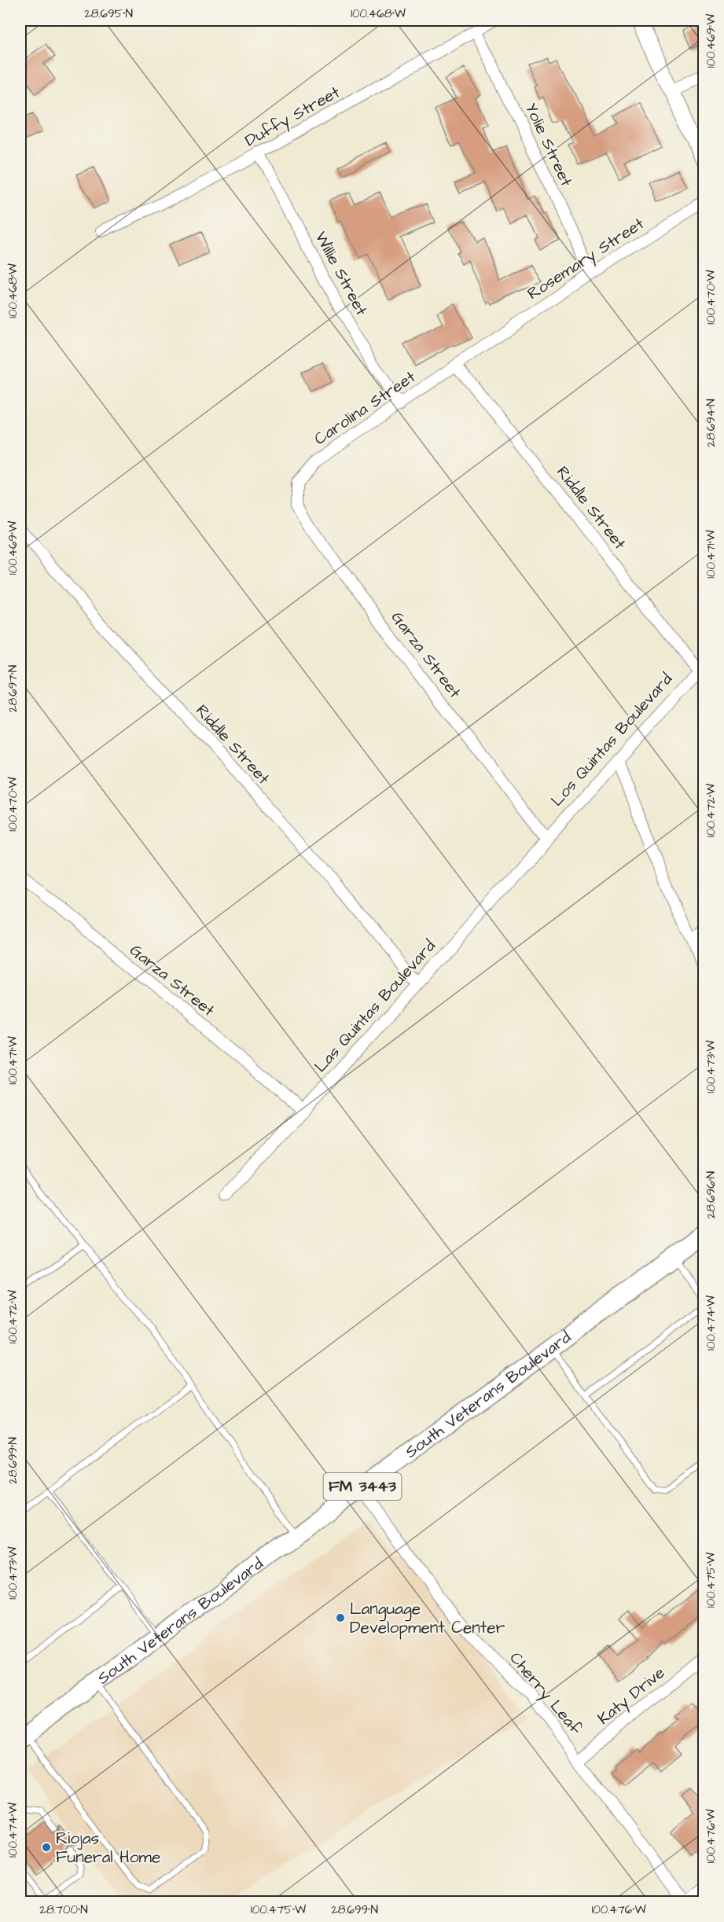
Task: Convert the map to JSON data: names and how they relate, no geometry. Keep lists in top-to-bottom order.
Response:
{
  "streets": {
    "main road": ["South Veterans Boulevard", "FM 3443"],
    "street": [
      "Duffy Street",
      "Yolie Street",
      "Rosemary Street",
      "Willie Street",
      "Carolina Street",
      "Riddle Street",
      "Garza Street",
      "Los Quintas Boulevard",
      "Las Quintas Boulevard",
      "Cherry Leaf",
      "Katy Drive"
    ]
  },
  "crossings": [
    ["Duffy Street", "Yolie Street"],
    ["Duffy Street", "Willie Street"],
    ["Yolie Street", "Rosemary Street"],
    ["Rosemary Street", "Carolina Street"],
    ["Rosemary Street", "Riddle Street"],
    ["Willie Street", "Carolina Street"],
    ["Carolina Street", "Riddle Street"],
    ["Carolina Street", "Garza Street"],
    ["Riddle Street", "Los Quintas Boulevard"],
    ["Riddle Street", "Las Quintas Boulevard"],
    ["Garza Street", "Los Quintas Boulevard"],
    ["Garza Street", "Las Quintas Boulevard"],
    ["Los Quintas Boulevard", "Las Quintas Boulevard"],
    ["South Veterans Boulevard", "Cherry Leaf"],
    ["Cherry Leaf", "Katy Drive"]
  ],
  "places": ["Language Development Center", "Riojas Funeral Home"],
  "coordinates": [
    "28.695°N",
    "100.468°W",
    "100.469°W",
    "100.470°W",
    "28.694°N",
    "100.471°W",
    "28.697°N",
    "100.472°W",
    "100.473°W",
    "28.696°N",
    "100.474°W",
    "28.699°N",
    "100.475°W",
    "100.476°W",
    "28.700°N"
  ]
}
